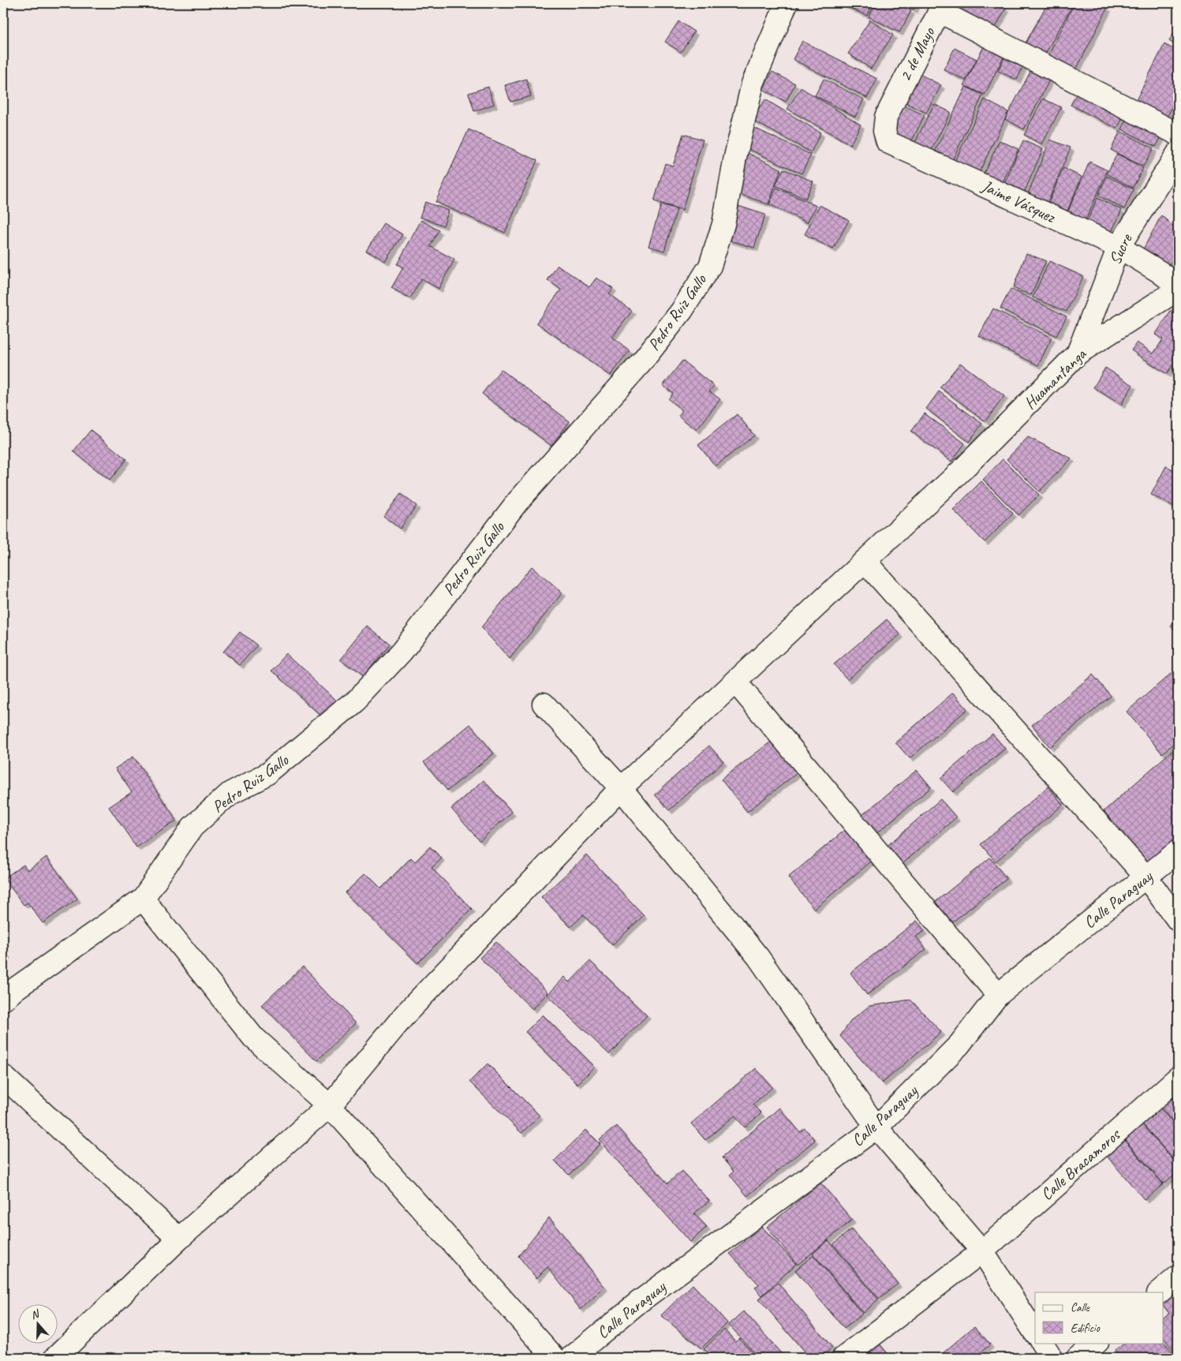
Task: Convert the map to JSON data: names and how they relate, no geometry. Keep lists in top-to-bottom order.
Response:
{
  "streets": {
    "street": [
      "2 de Mayo",
      "Jaime Vásquez",
      "Sucre",
      "Pedro Ruiz Gallo",
      "Huamantanga",
      "Calle Paraguay",
      "Calle Bracamoros"
    ]
  },
  "crossings": [
    ["2 de Mayo", "Jaime Vásquez"],
    ["Jaime Vásquez", "Sucre"],
    ["Sucre", "Huamantanga"]
  ],
  "legend": ["Calle", "Edificio"],
  "north": "top"
}
